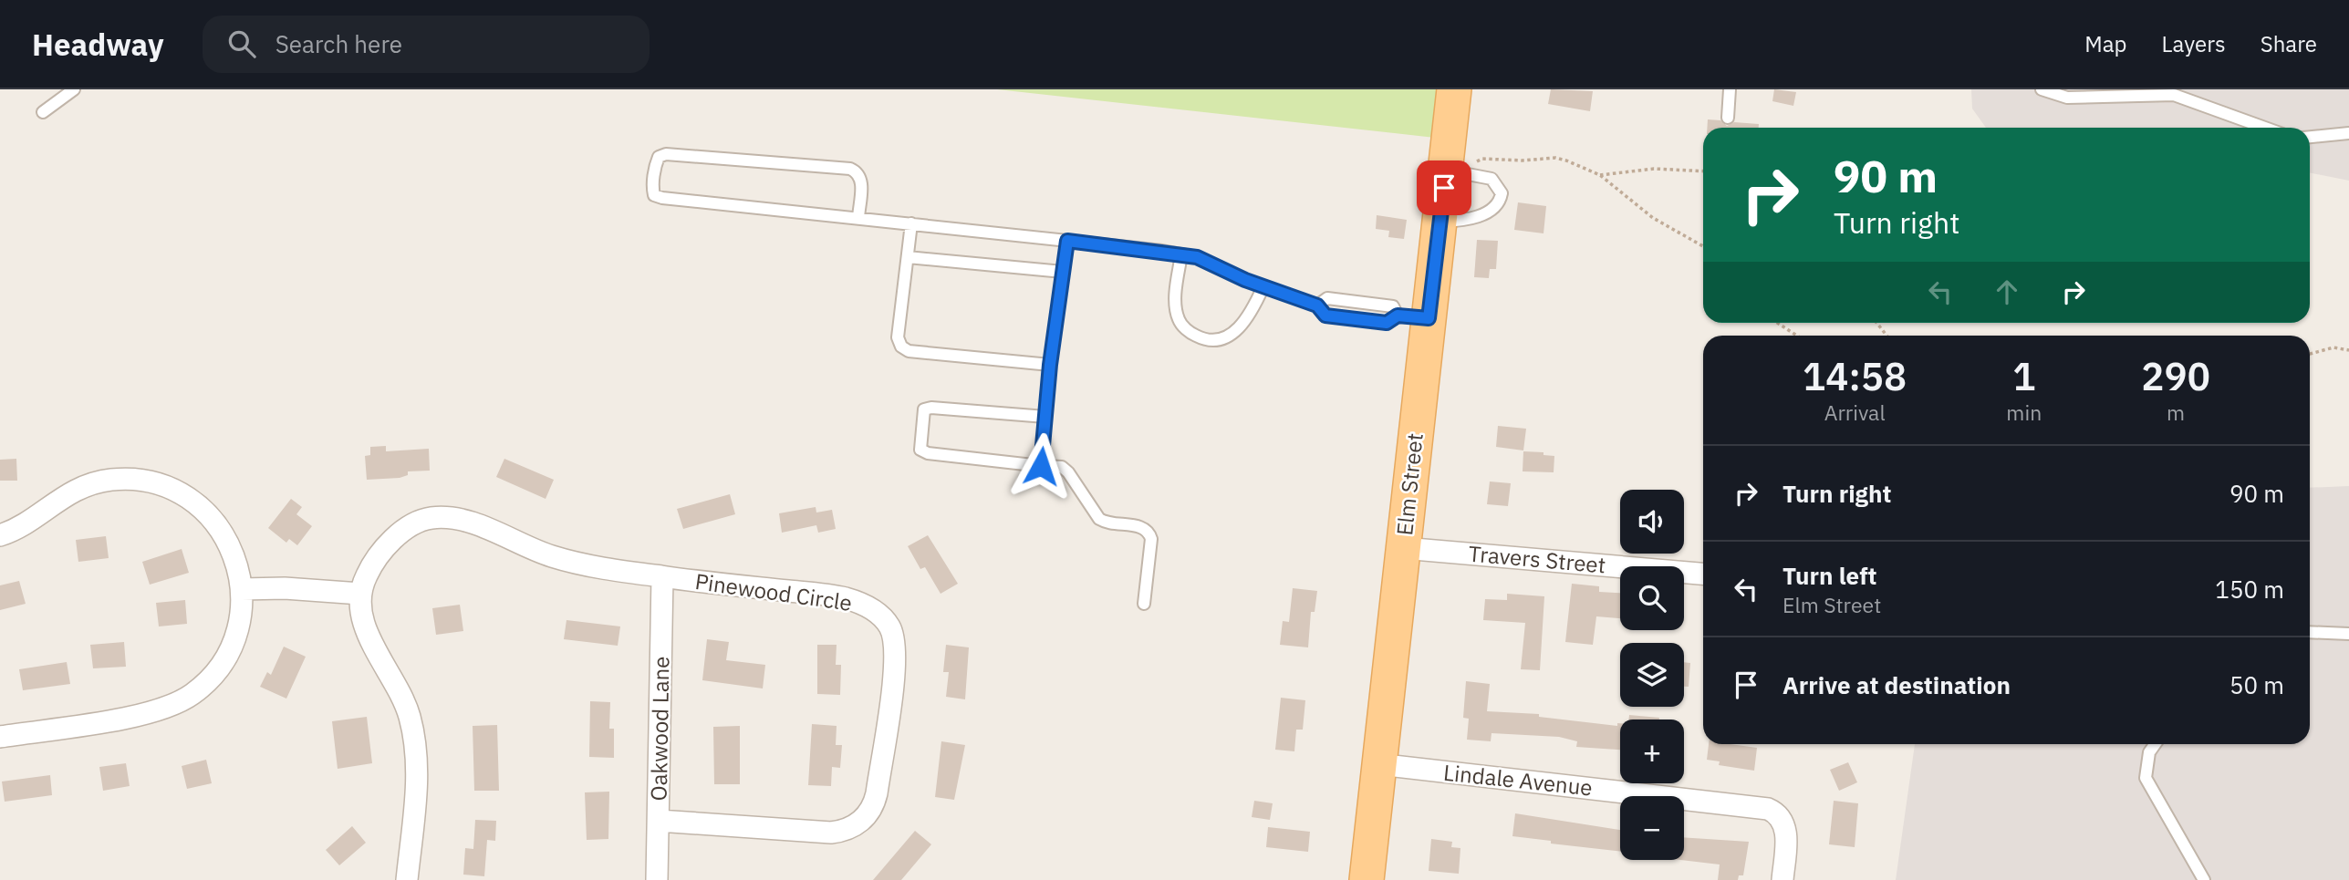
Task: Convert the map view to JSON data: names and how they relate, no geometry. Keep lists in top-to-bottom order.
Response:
{
  "streets": {
    "main road": ["Elm Street"],
    "street": [
      "Travers Street",
      "Pinewood Circle",
      "Oakwood Lane",
      "Lindale Avenue"
    ]
  },
  "crossings": [
    ["Elm Street", "Travers Street"],
    ["Elm Street", "Lindale Avenue"],
    ["Pinewood Circle", "Oakwood Lane"]
  ],
  "page": {
    "header": "Headway",
    "search": "Search here",
    "nav": ["Map", "Layers", "Share"],
    "turn": ["90 m", "Turn right"],
    "eta": [
      "14:58",
      "Arrival",
      "1",
      "min",
      "290",
      "m"
    ],
    "list": [
      {
        "name": "Turn right",
        "value": "90 m"
      },
      {
        "name": "Turn left",
        "note": "Elm Street",
        "value": "150 m"
      },
      {
        "name": "Arrive at destination",
        "value": "50 m"
      }
    ],
    "map_buttons": ["+", "−"]
  }
}
